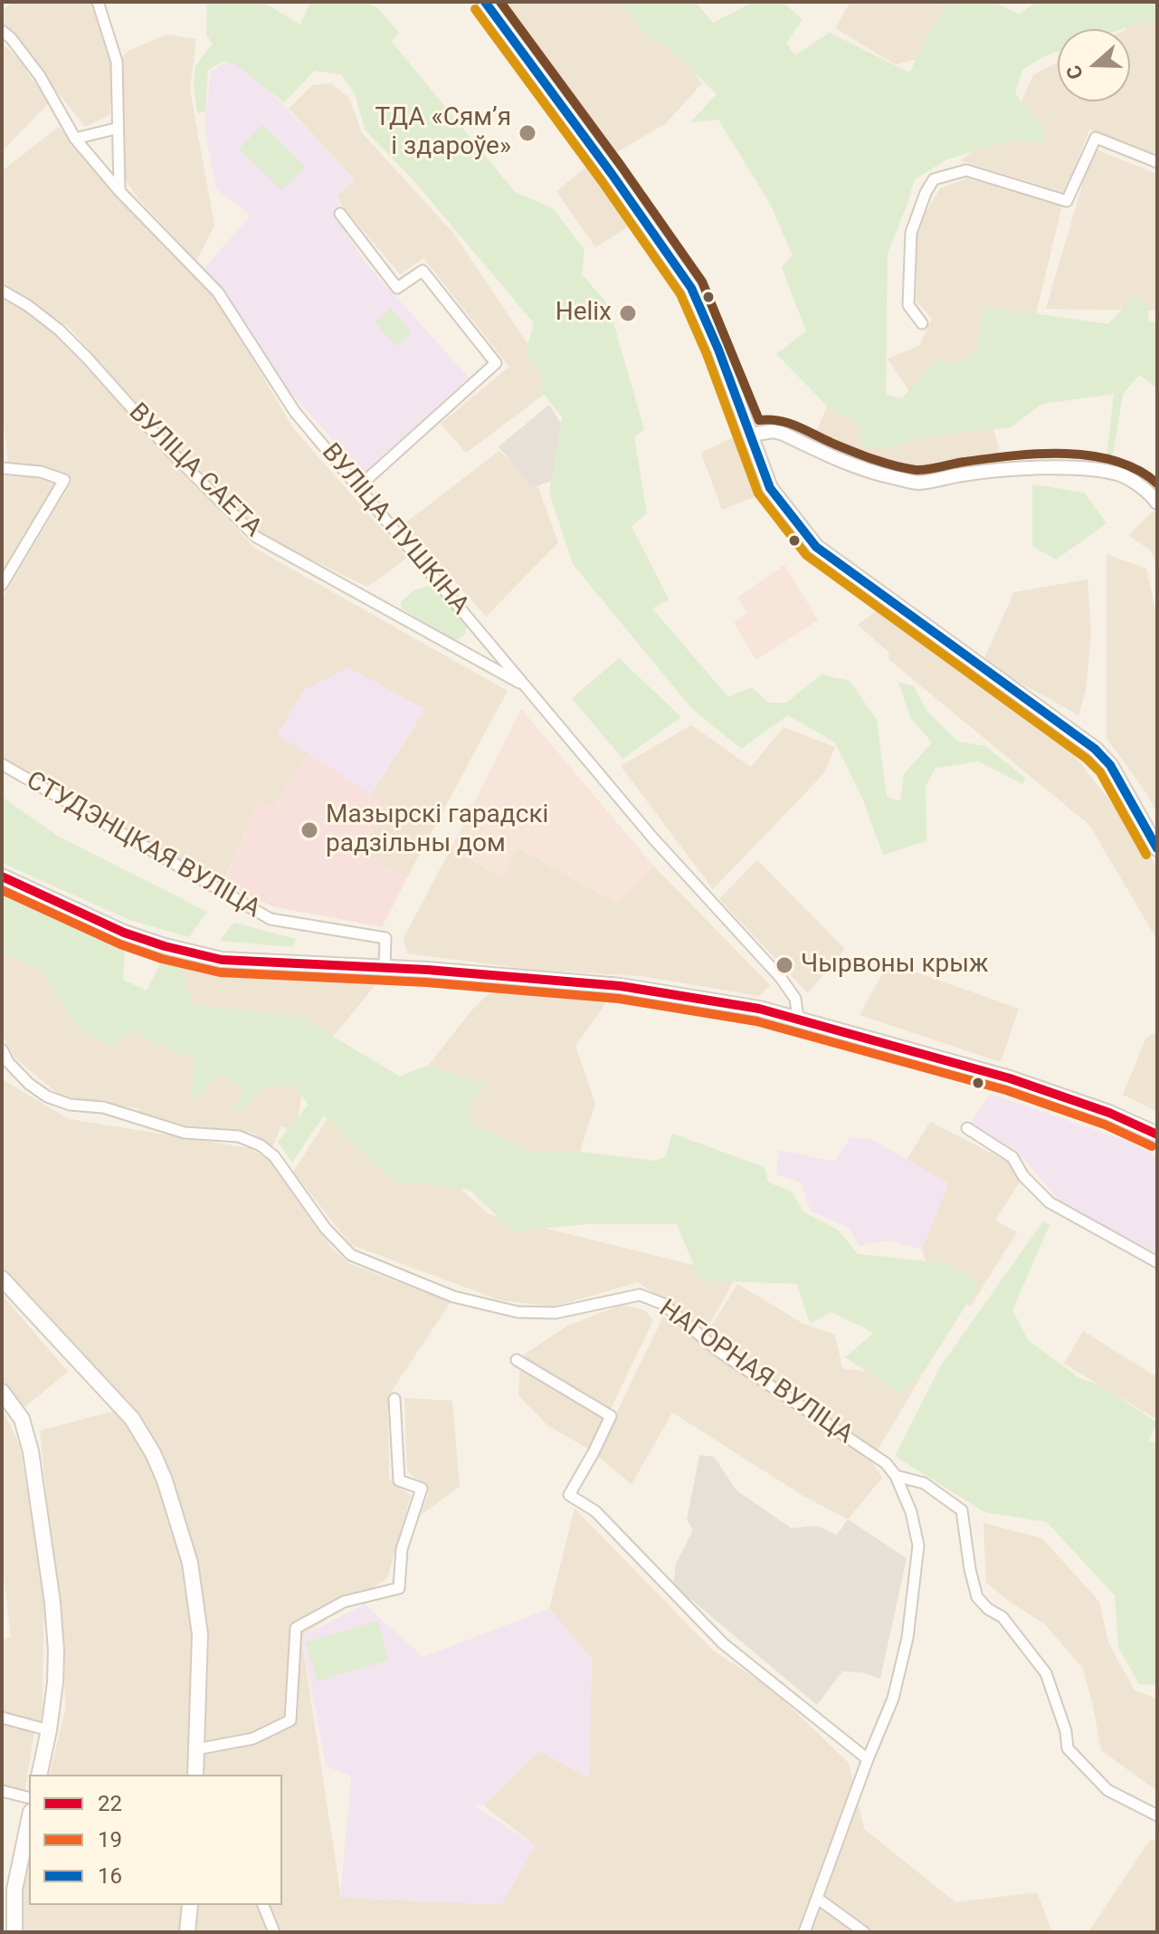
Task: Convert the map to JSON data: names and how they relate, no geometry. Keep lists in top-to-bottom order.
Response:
{
  "streets": {
    "street": [
      "ВУЛІЦА САЕТА",
      "ВУЛІЦА ПУШКІНА",
      "СТУДЭНЦКАЯ ВУЛІЦА",
      "НАГОРНАЯ ВУЛІЦА"
    ]
  },
  "crossings": [
    ["ВУЛІЦА САЕТА", "ВУЛІЦА ПУШКІНА"]
  ],
  "places": [
    "ТДА «Сямʼя і здароўе»",
    "Helix",
    "Мазырскі гарадскі радзільны дом",
    "Чырвоны крыж"
  ],
  "lines": ["transit line 16", "transit line 22", "transit line 19"],
  "legend": ["22", "19", "16"],
  "north": "left"
}
